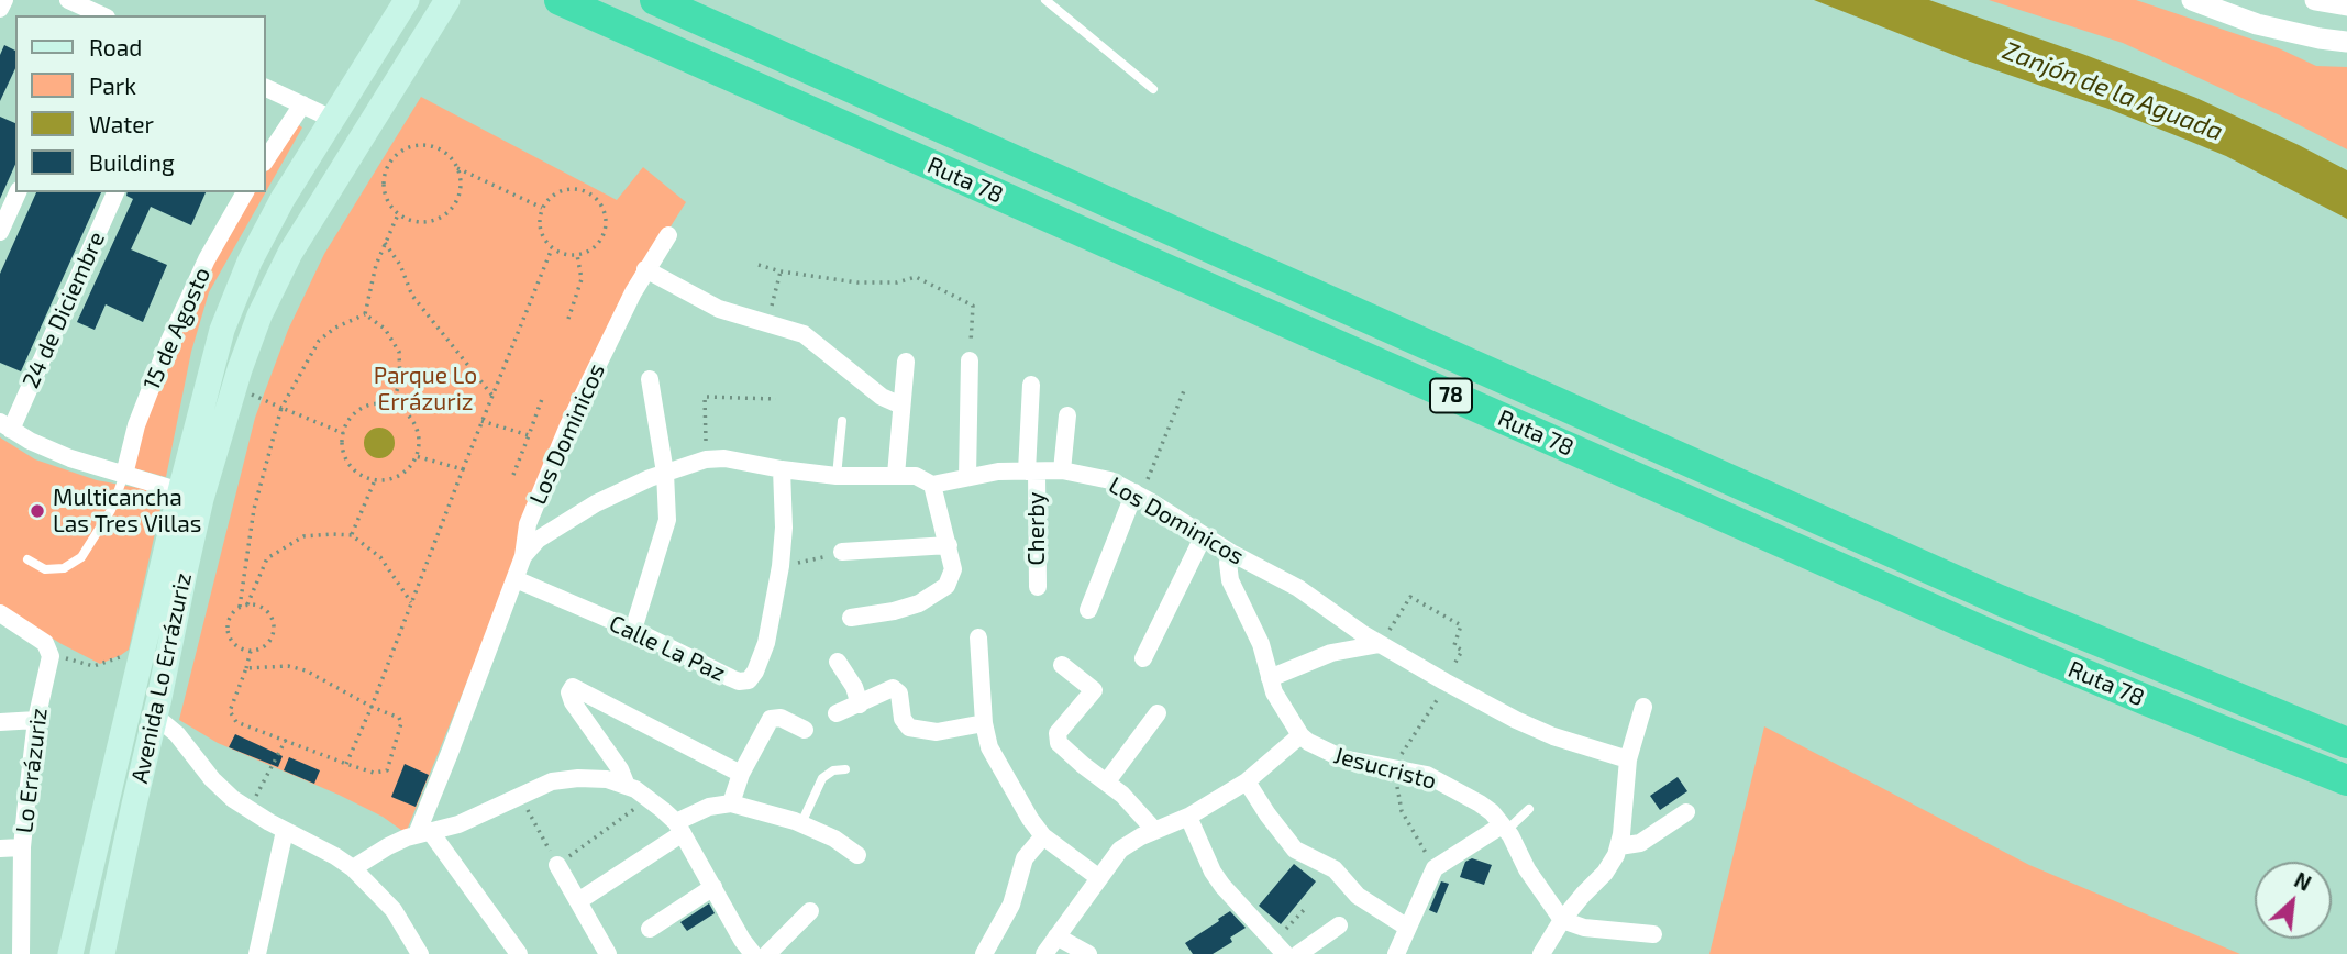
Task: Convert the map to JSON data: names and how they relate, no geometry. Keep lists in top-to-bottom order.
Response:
{
  "streets": {
    "highway": ["Ruta 78", "78"],
    "main road": ["Avenida Lo Errázuriz"],
    "street": [
      "24 de Diciembre",
      "15 de Agosto",
      "Los Dominicos",
      "Cherby",
      "Calle La Paz",
      "Jesucristo",
      "Lo Errázuriz"
    ]
  },
  "crossings": [
    ["Los Dominicos", "Cherby"],
    ["Los Dominicos", "Calle La Paz"],
    ["Los Dominicos", "Jesucristo"]
  ],
  "water": ["Zanjón de la Aguada"],
  "parks": ["Parque Lo Errázuriz"],
  "places": ["Multicancha Las Tres Villas"],
  "legend": [
    "Road",
    "Park",
    "Water",
    "Building"
  ],
  "north": "top right"
}
